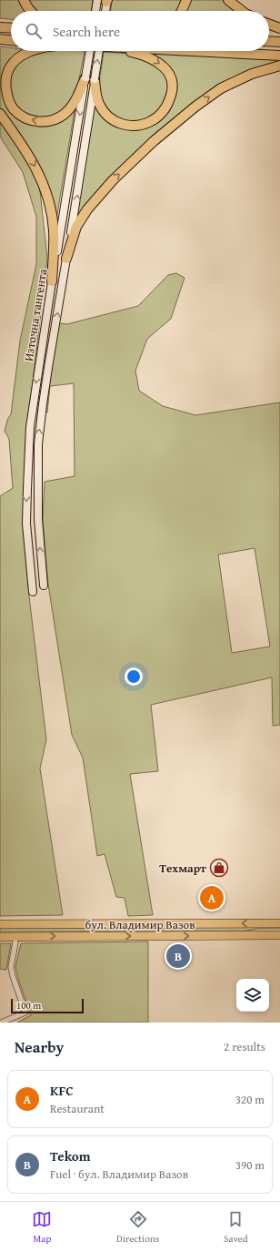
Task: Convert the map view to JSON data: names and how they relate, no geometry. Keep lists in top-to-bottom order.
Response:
{
  "streets": {
    "main road": ["бул. Владимир Вазов"],
    "street": ["Източна тангента"]
  },
  "places": {
    "shop": ["Техмарт"]
  },
  "scale_bar": "100 m",
  "page": {
    "search": "Search here",
    "pins": ["A", "B"],
    "scale": "100 m",
    "heading": ["Nearby", "2 results"],
    "list": [
      {
        "mark": "A",
        "name": "KFC",
        "note": "Restaurant",
        "value": "320 m"
      },
      {
        "mark": "B",
        "name": "Tekom",
        "note": "Fuel · бул. Владимир Вазов",
        "value": "390 m"
      }
    ],
    "nav": ["Map", "Directions", "Saved"]
  }
}
